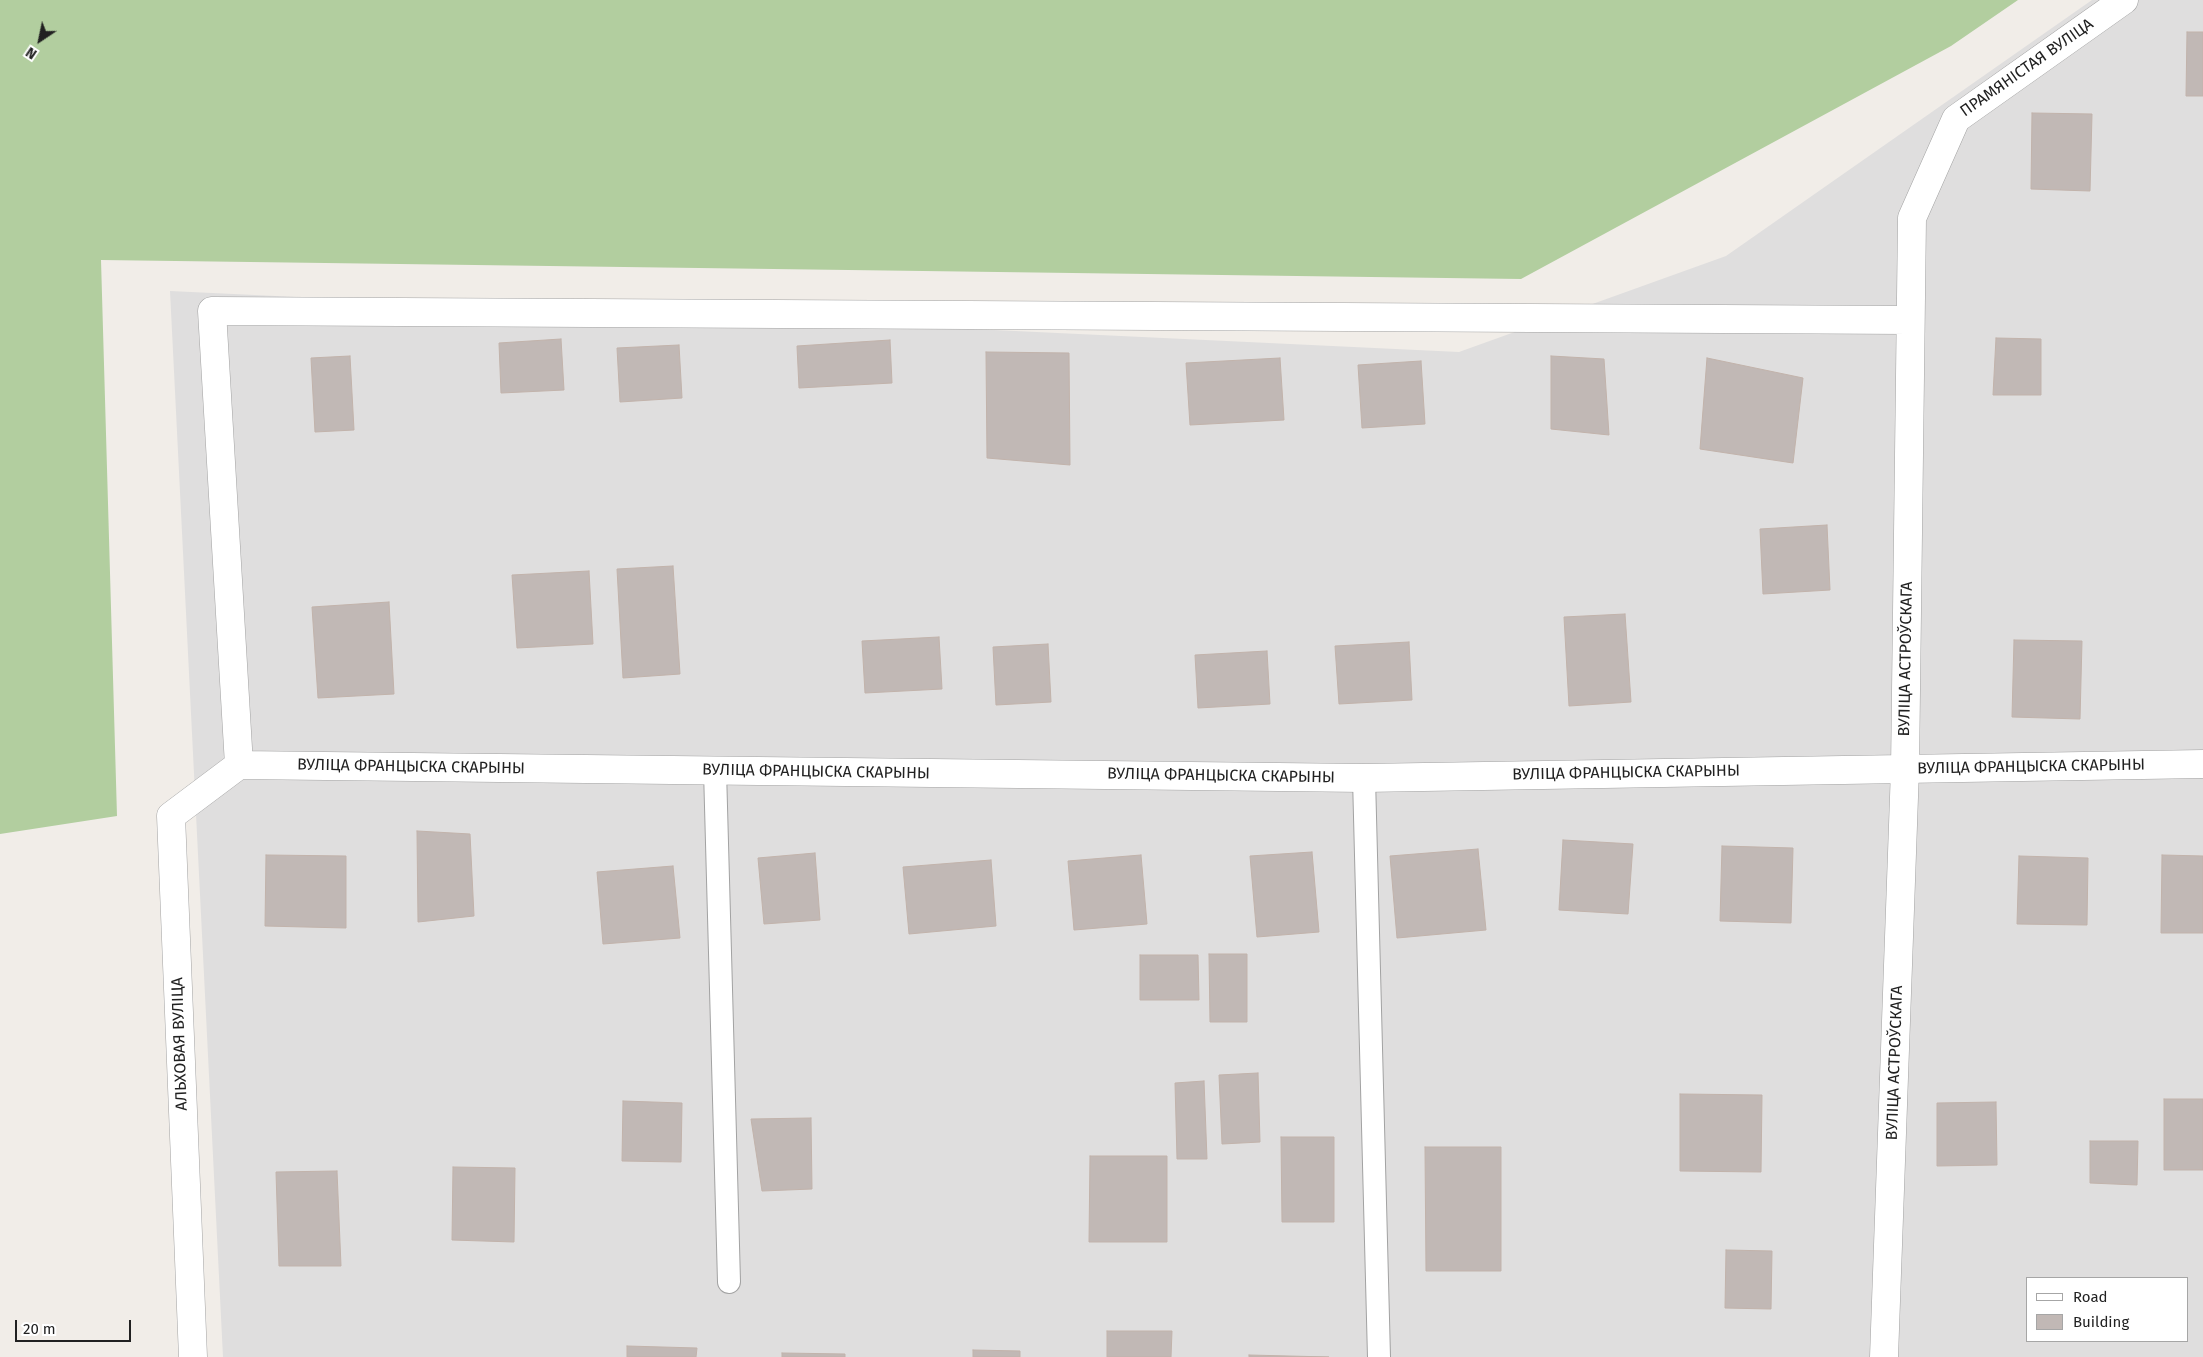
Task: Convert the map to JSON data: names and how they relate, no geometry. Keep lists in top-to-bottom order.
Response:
{
  "streets": {
    "street": [
      "ПРАМЯНІСТАЯ ВУЛІЦА",
      "ВУЛІЦА АСТРОЎСКАГА",
      "ВУЛІЦА ФРАНЦЫСКА СКАРЫНЫ",
      "АЛЬХОВАЯ ВУЛІЦА"
    ]
  },
  "crossings": [
    ["ПРАМЯНІСТАЯ ВУЛІЦА", "ВУЛІЦА АСТРОЎСКАГА"],
    ["ВУЛІЦА АСТРОЎСКАГА", "ВУЛІЦА ФРАНЦЫСКА СКАРЫНЫ"],
    ["ВУЛІЦА ФРАНЦЫСКА СКАРЫНЫ", "АЛЬХОВАЯ ВУЛІЦА"]
  ],
  "legend": ["Road", "Building"],
  "scale_bar": "20 m",
  "north": "bottom left"
}
